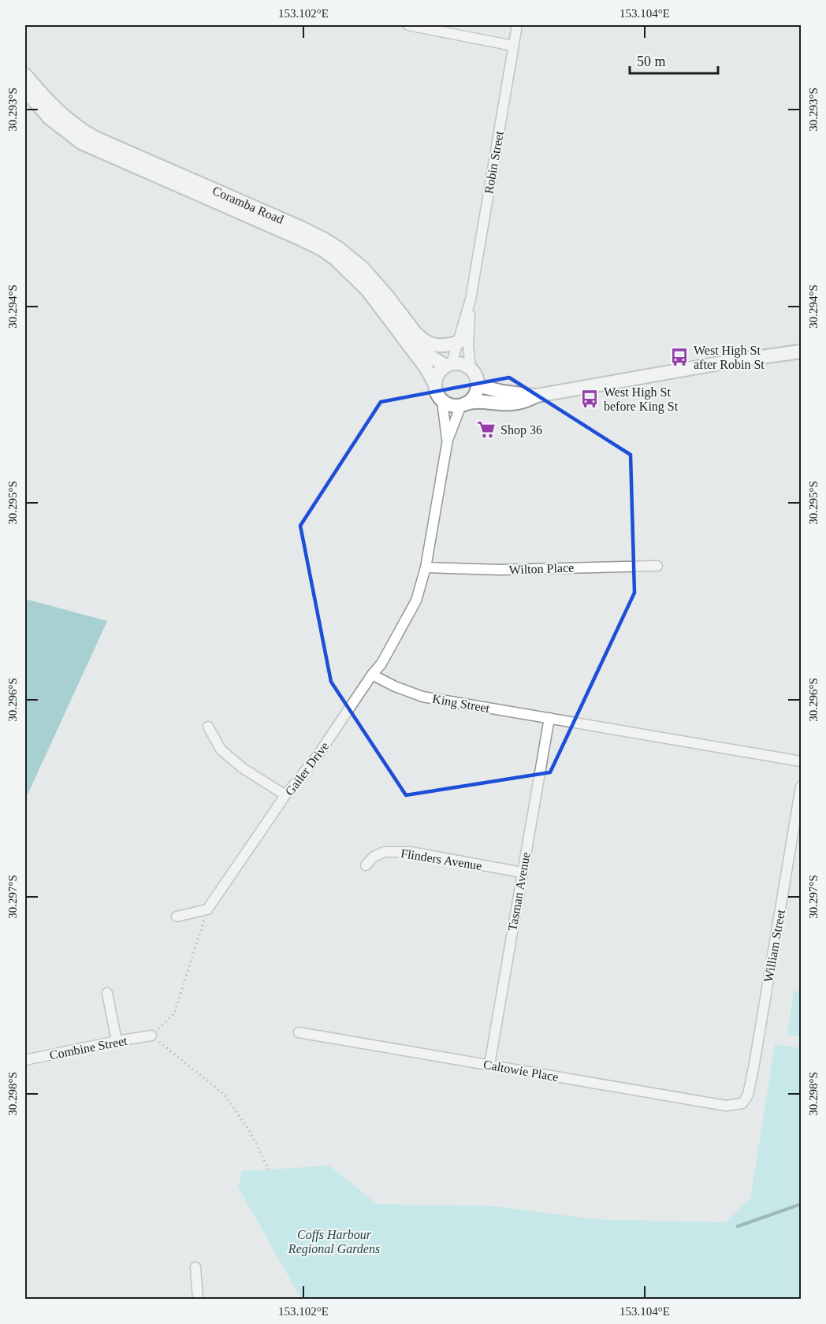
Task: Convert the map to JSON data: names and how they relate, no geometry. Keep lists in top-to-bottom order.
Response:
{
  "streets": {
    "main road": ["Coramba Road"],
    "street": [
      "Robin Street",
      "Wilton Place",
      "King Street",
      "Gailer Drive",
      "Flinders Avenue",
      "Tasman Avenue",
      "William Street",
      "Combine Street",
      "Caltowie Place"
    ]
  },
  "crossings": [
    ["Robin Street", "Coramba Road"],
    ["King Street", "Gailer Drive"],
    ["King Street", "Tasman Avenue"],
    ["Flinders Avenue", "Tasman Avenue"],
    ["Tasman Avenue", "Caltowie Place"],
    ["William Street", "Caltowie Place"]
  ],
  "parks": ["Coffs Harbour Regional Gardens"],
  "places": {
    "bus stop": ["West High St after Robin St", "West High St before King St"],
    "supermarket": ["Shop 36"]
  },
  "scale_bar": "50 m",
  "coordinates": [
    "153.102°E",
    "153.104°E",
    "30.293°S",
    "30.294°S",
    "30.295°S",
    "30.296°S",
    "30.297°S",
    "30.298°S"
  ]
}
